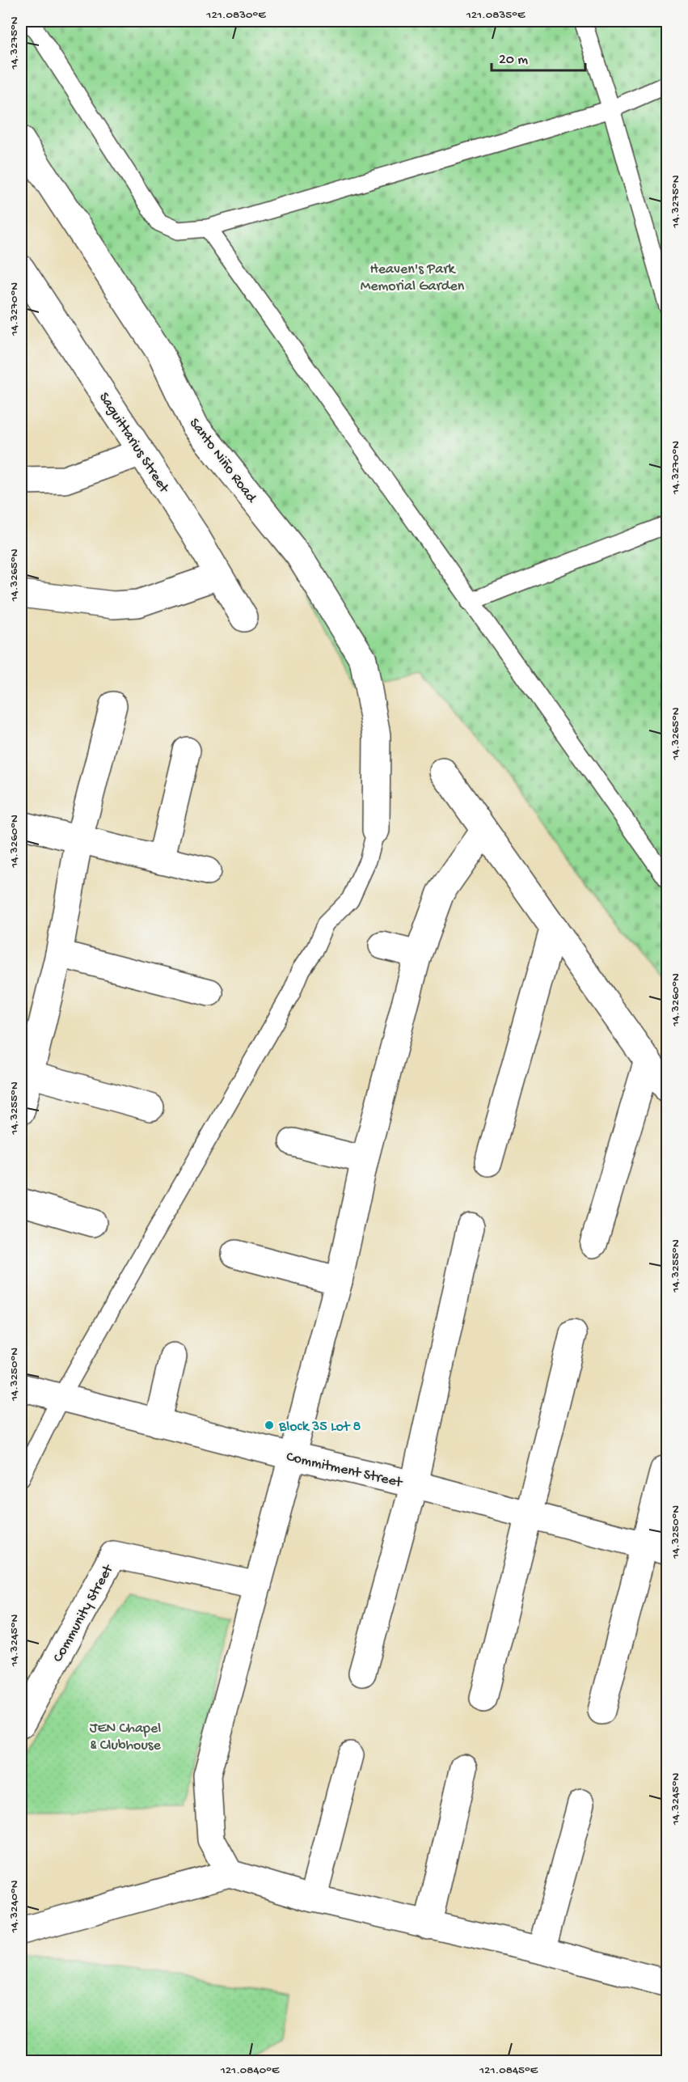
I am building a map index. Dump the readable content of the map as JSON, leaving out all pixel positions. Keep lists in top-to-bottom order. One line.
{"streets":{"street":["Saguittarius Street","Santo Niño Road","Commitment Street","Community Street"]},"parks":["Heaven's Park Memorial Garden","JEN Chapel & Clubhouse"],"places":["Block 35 Lot 8"],"scale_bar":"20 m","coordinates":["121.0830°E","121.0835°E","14.3275°N","14.3270°N","14.3265°N","14.3260°N","14.3255°N","14.3250°N","14.3245°N","14.3240°N","121.0840°E","121.0845°E"]}
